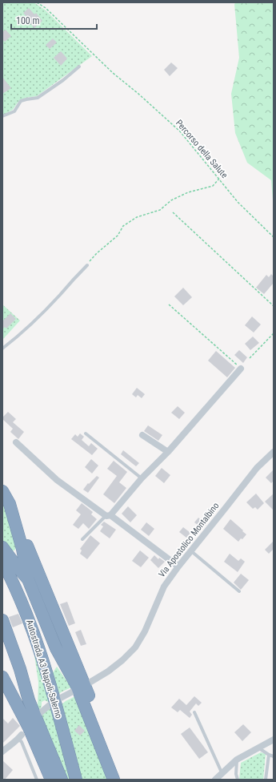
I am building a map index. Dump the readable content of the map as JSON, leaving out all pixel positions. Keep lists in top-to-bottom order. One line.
{"streets":{"highway":["Autostrada A3 Napoli-Salerno"],"street":["Via Apostolico Montalbino"],"path":["Percorso della Salute"]},"scale_bar":"100 m"}
